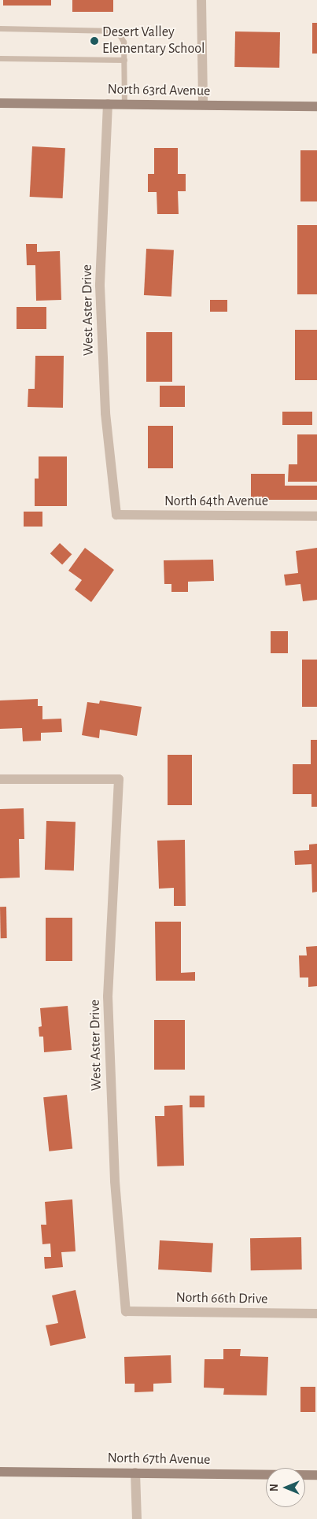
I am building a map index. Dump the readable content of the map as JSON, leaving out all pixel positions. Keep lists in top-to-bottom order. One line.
{"streets":{"street":["North 63rd Avenue","West Aster Drive","North 64th Avenue","North 66th Drive","North 67th Avenue"]},"crossings":[["North 63rd Avenue","West Aster Drive"],["West Aster Drive","North 64th Avenue"],["West Aster Drive","North 66th Drive"]],"places":["Desert Valley Elementary School"],"north":"left"}
